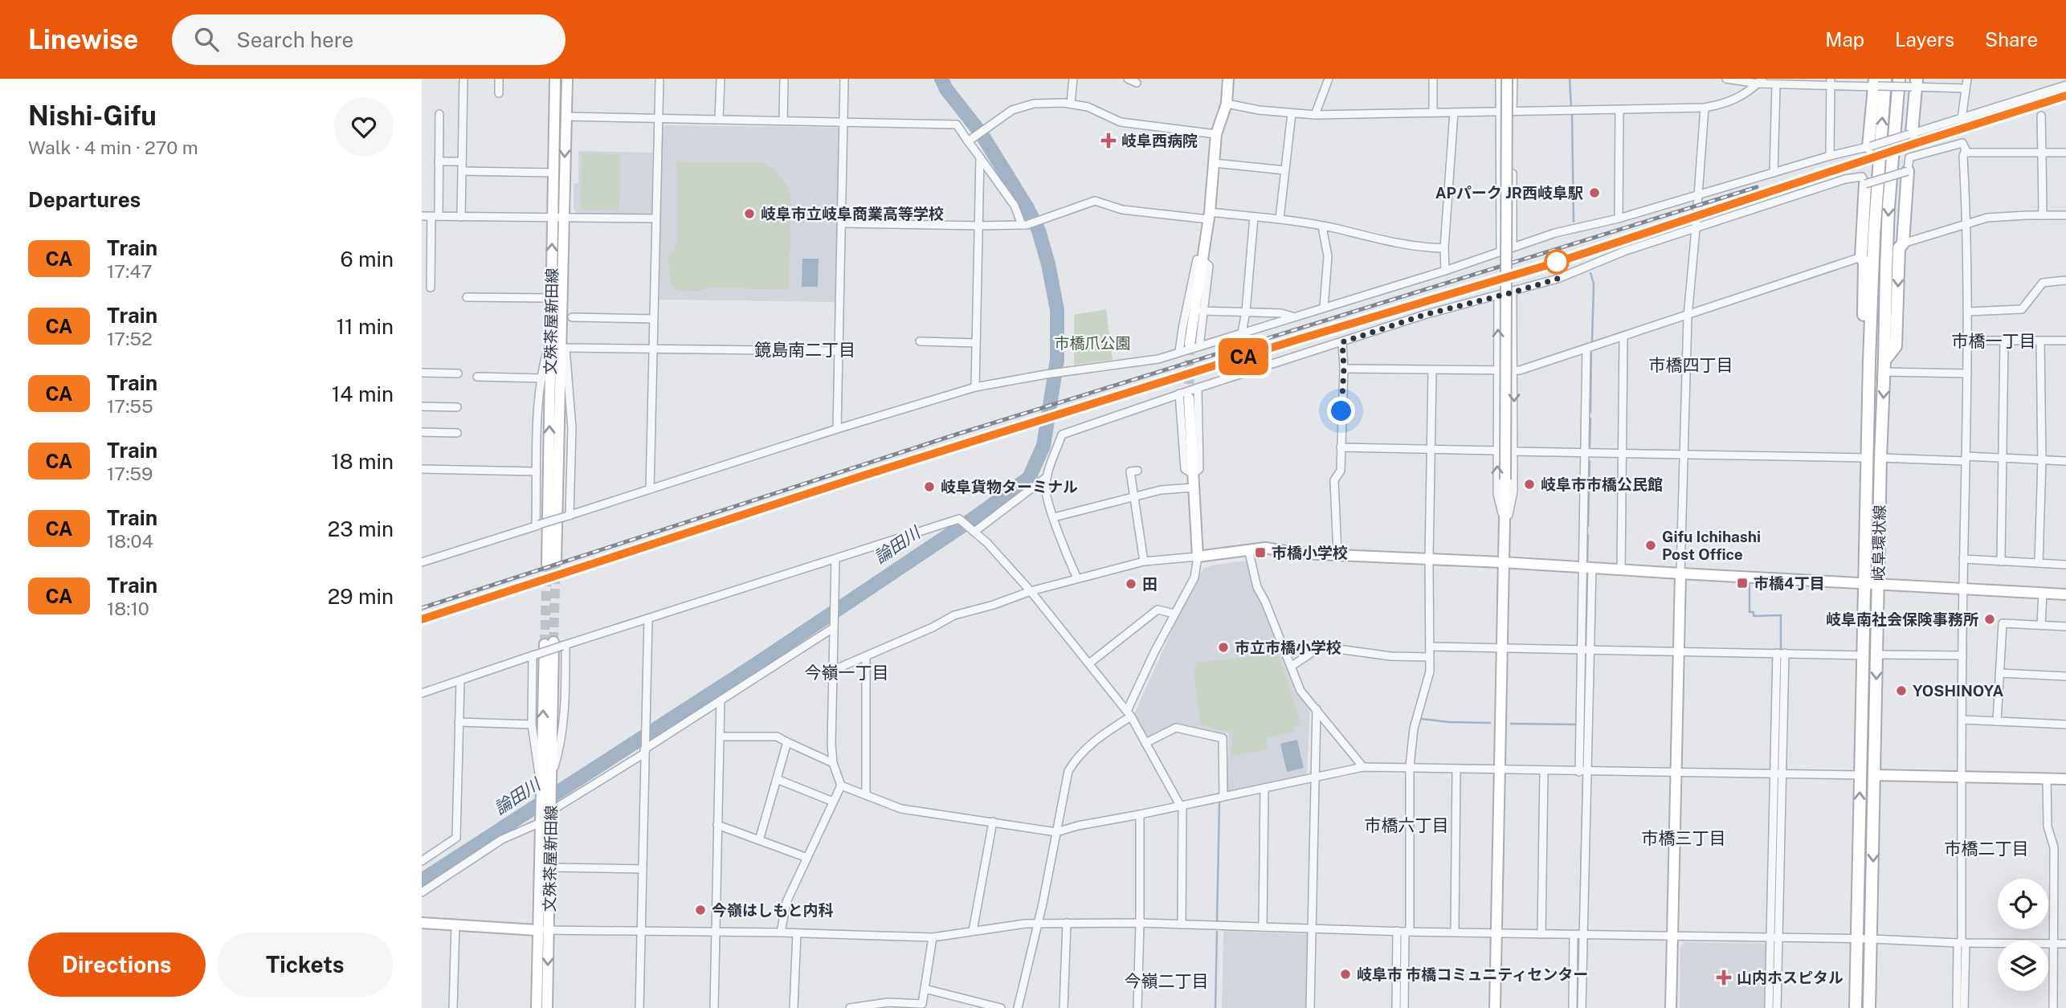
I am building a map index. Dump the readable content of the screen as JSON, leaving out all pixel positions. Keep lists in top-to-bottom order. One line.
{"streets":{"main road":["岐阜環状線"],"street":["文殊茶屋新田線"]},"districts":["市橋一丁目","鏡島南二丁目","市橋四丁目","今嶺一丁目","市橋六丁目","市橋三丁目","市橋二丁目","今嶺二丁目"],"water":["論田川"],"parks":["市橋爪公園"],"places":{"health":["岐阜西病院","山内ホスピタル"],"other":["APパーク JR西岐阜駅","岐阜市立岐阜商業高等学校","岐阜市市橋公民館","岐阜貨物ターミナル","Gifu Ichihashi Post Office","田","岐阜南社会保険事務所","市立市橋小学校","YOSHINOYA","今嶺はしもと内科","岐阜市 市橋コミュニティセンター"],"transit":["市橋小学校","市橋4丁目"]},"page":{"header":"Linewise","search":"Search here","nav":["Map","Layers","Share"],"heading":[["Nishi-Gifu","Walk · 4 min · 270 m"],"Departures"],"on_map":"CA","list":[{"mark":"CA","name":"Train","note":"17:47","value":"6 min"},{"mark":"CA","name":"Train","note":"17:52","value":"11 min"},{"mark":"CA","name":"Train","note":"17:55","value":"14 min"},{"mark":"CA","name":"Train","note":"17:59","value":"18 min"},{"mark":"CA","name":"Train","note":"18:04","value":"23 min"},{"mark":"CA","name":"Train","note":"18:10","value":"29 min"}],"buttons":["Directions","Tickets"]}}
